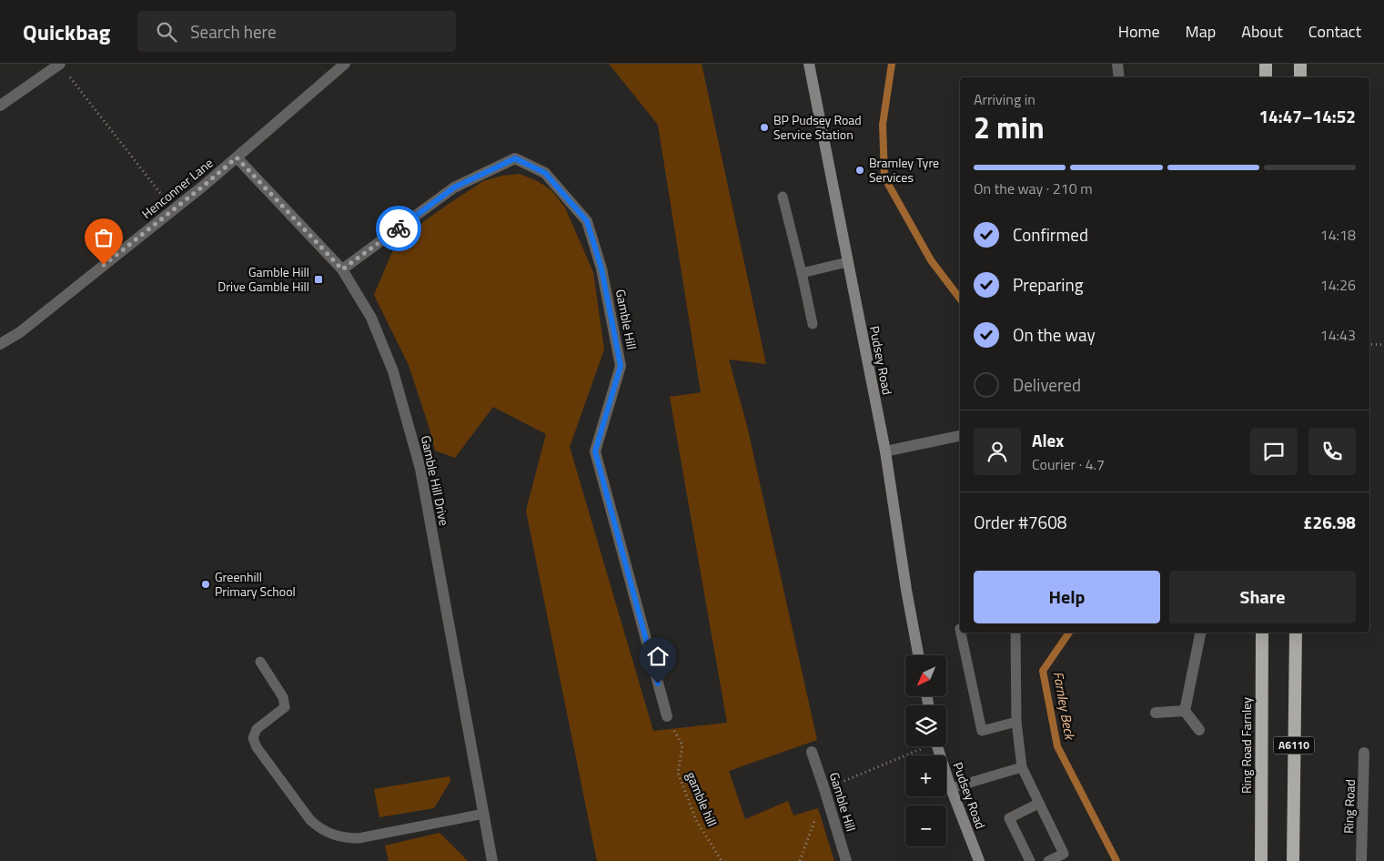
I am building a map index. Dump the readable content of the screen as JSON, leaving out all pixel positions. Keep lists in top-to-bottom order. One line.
{"streets":{"highway":["Ring Road Farnley","A6110"],"main road":["Pudsey Road"],"street":["Henconner Lane","Gamble Hill","Gamble Hill Drive","Ring Road"],"path":["gamble hill"]},"crossings":[["Henconner Lane","Gamble Hill Drive"],["Gamble Hill","Gamble Hill Drive"],["Gamble Hill","gamble hill"]],"water":["Farnley Beck"],"places":{"other":["BP Pudsey Road Service Station","Bramley Tyre Services","Greenhill Primary School"],"transit":["Gamble Hill Drive Gamble Hill"]},"north":"bottom left","page":{"header":"Quickbag","search":"Search here","nav":["Home","Map","About","Contact"],"heading":["2 min","Arriving in","14:47–14:52"],"panel":["Alex","Courier · 4.7","Order #7608","£26.98"],"bar":"On the way · 210 m","list":[["Confirmed","14:18"],["Preparing","14:26"],["On the way","14:43"],"Delivered"],"buttons":["Help","Share"],"map_buttons":["+","−"]}}
